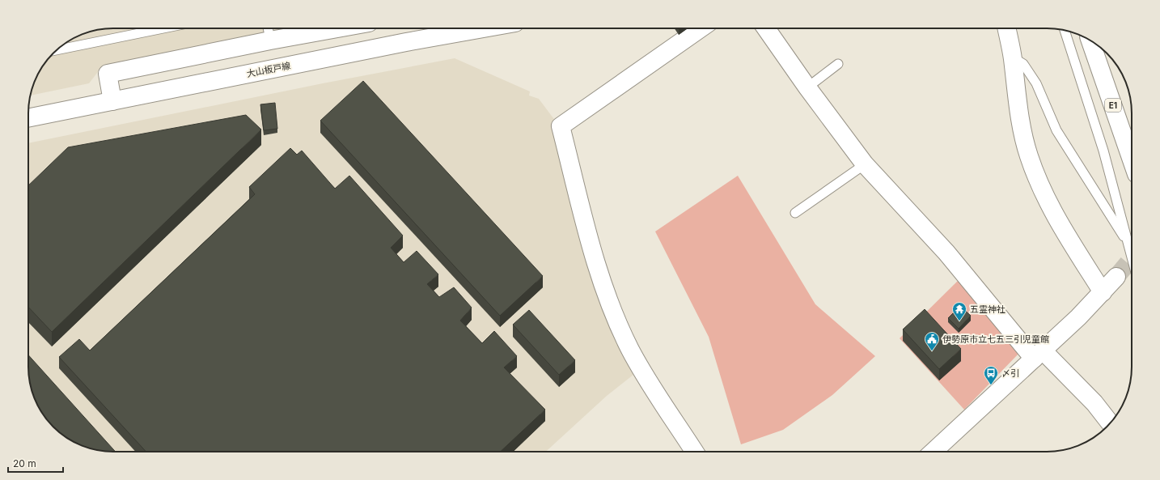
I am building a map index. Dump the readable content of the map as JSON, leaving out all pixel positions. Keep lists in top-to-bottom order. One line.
{"streets":{"main road":["大山板戸線","E1"]},"places":{"temple":["五霊神社"],"public building":["伊勢原市立七五三引児童館"],"bus stop":["〆引"]},"scale_bar":"20 m"}
